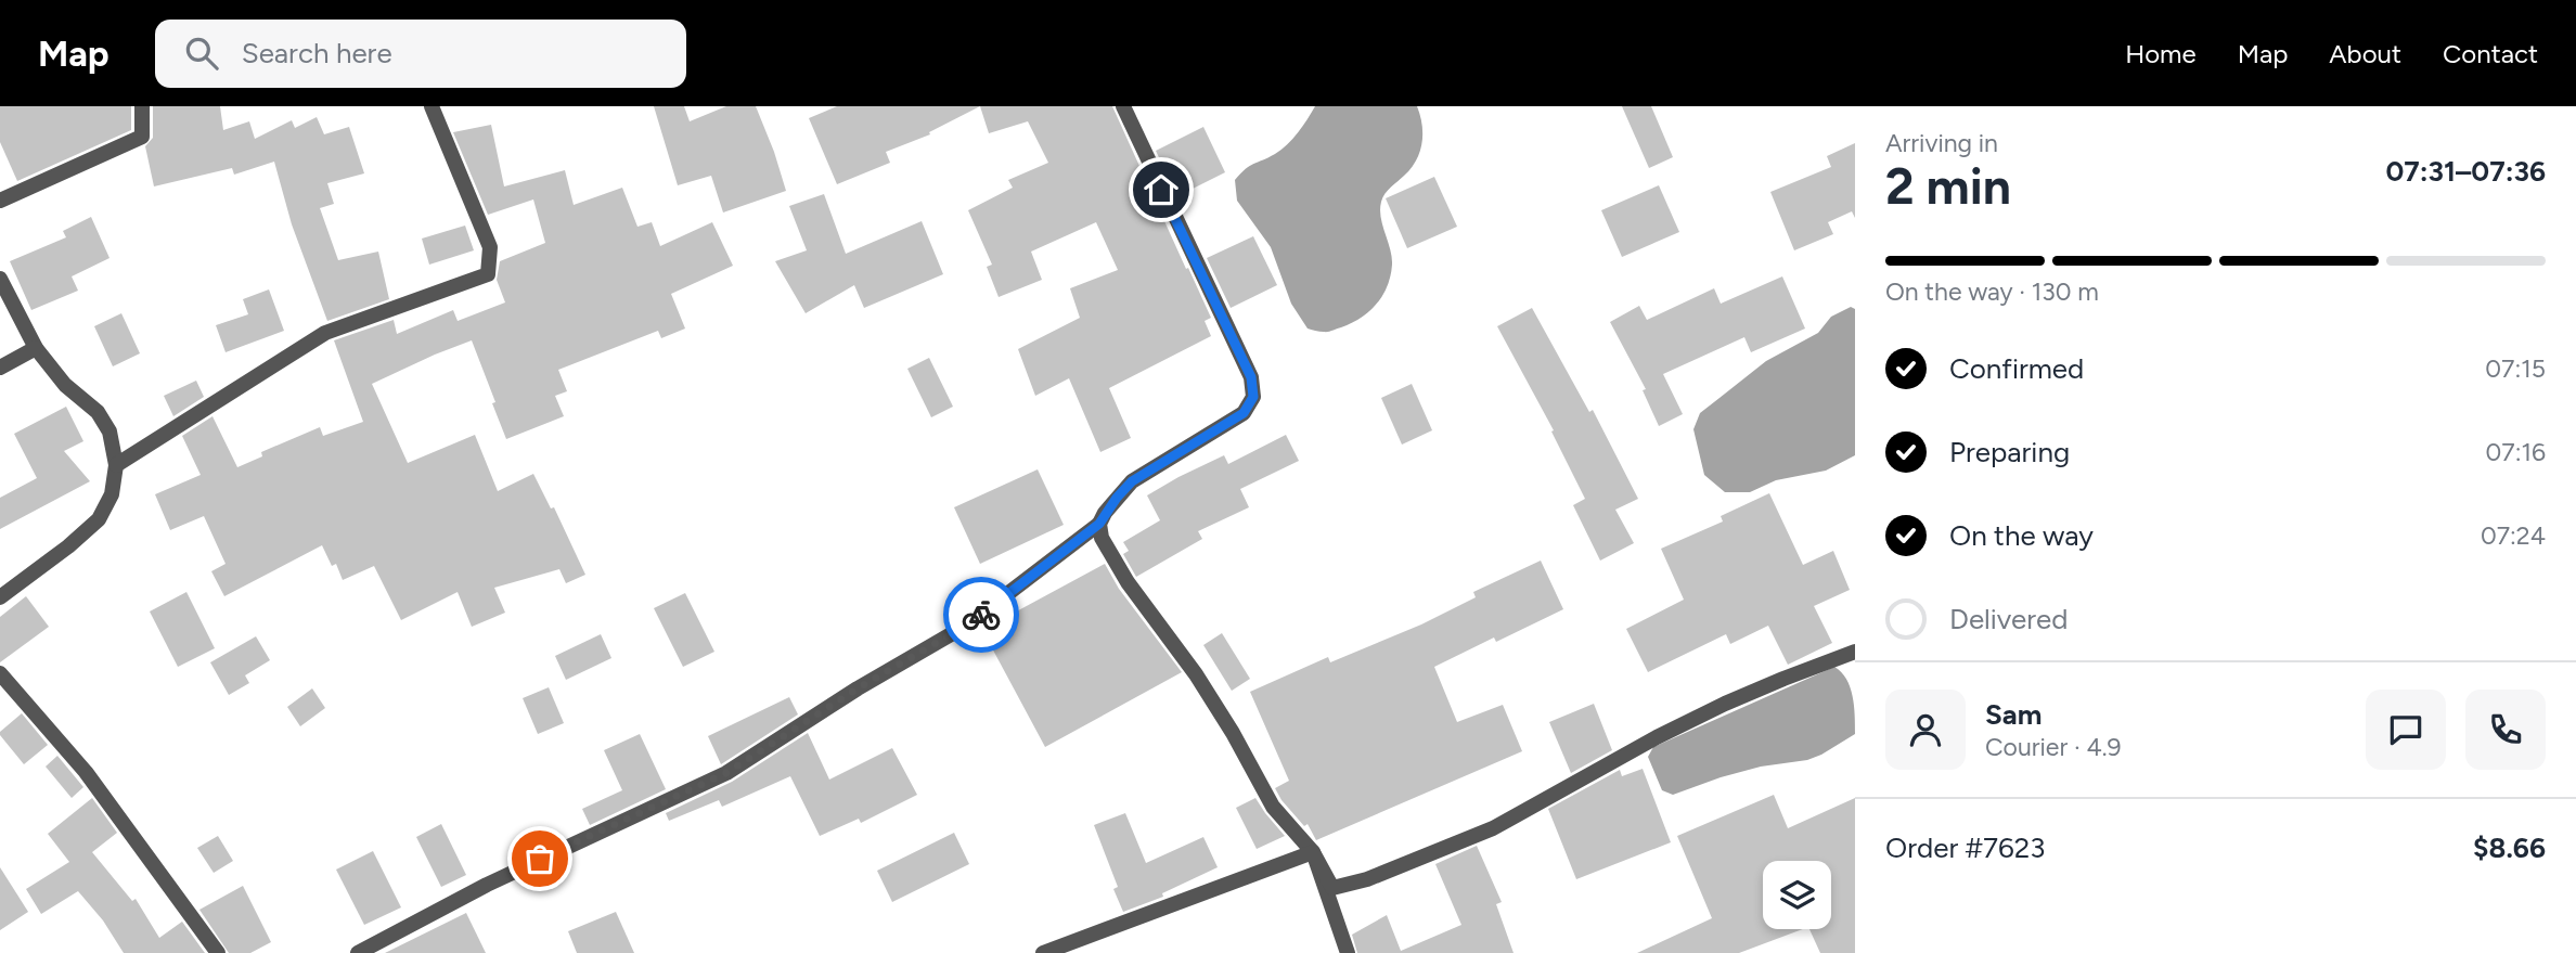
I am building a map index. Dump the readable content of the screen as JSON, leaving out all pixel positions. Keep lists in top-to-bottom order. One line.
{"page":{"header":"Map","search":"Search here","nav":["Home","Map","About","Contact"],"heading":["2 min","Arriving in","07:31–07:36"],"panel":["Sam","Courier · 4.9","Order #7623","$8.66"],"bar":"On the way · 130 m","list":[["Confirmed","07:15"],["Preparing","07:16"],["On the way","07:24"],"Delivered"]}}
